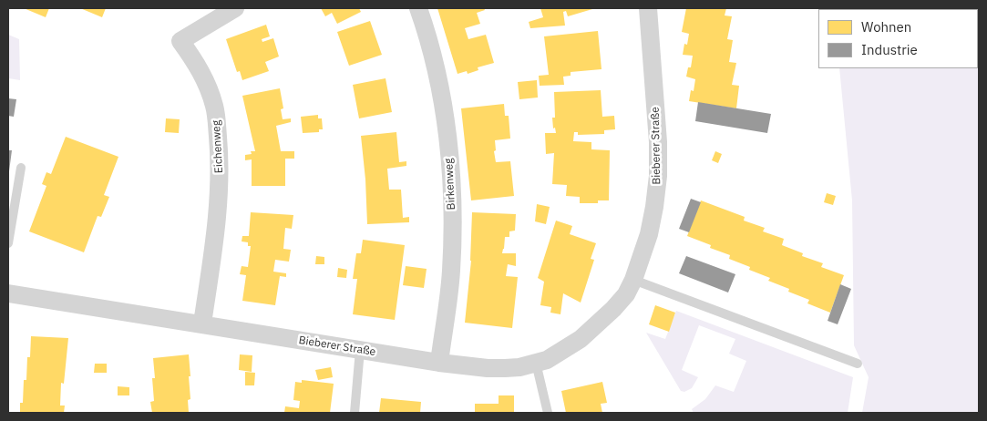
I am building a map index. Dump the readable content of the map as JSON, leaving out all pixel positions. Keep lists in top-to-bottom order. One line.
{"streets":{"street":["Bieberer Straße","Eichenweg","Birkenweg"]},"crossings":[["Bieberer Straße","Eichenweg"],["Bieberer Straße","Birkenweg"]],"legend":["Wohnen","Industrie"]}
